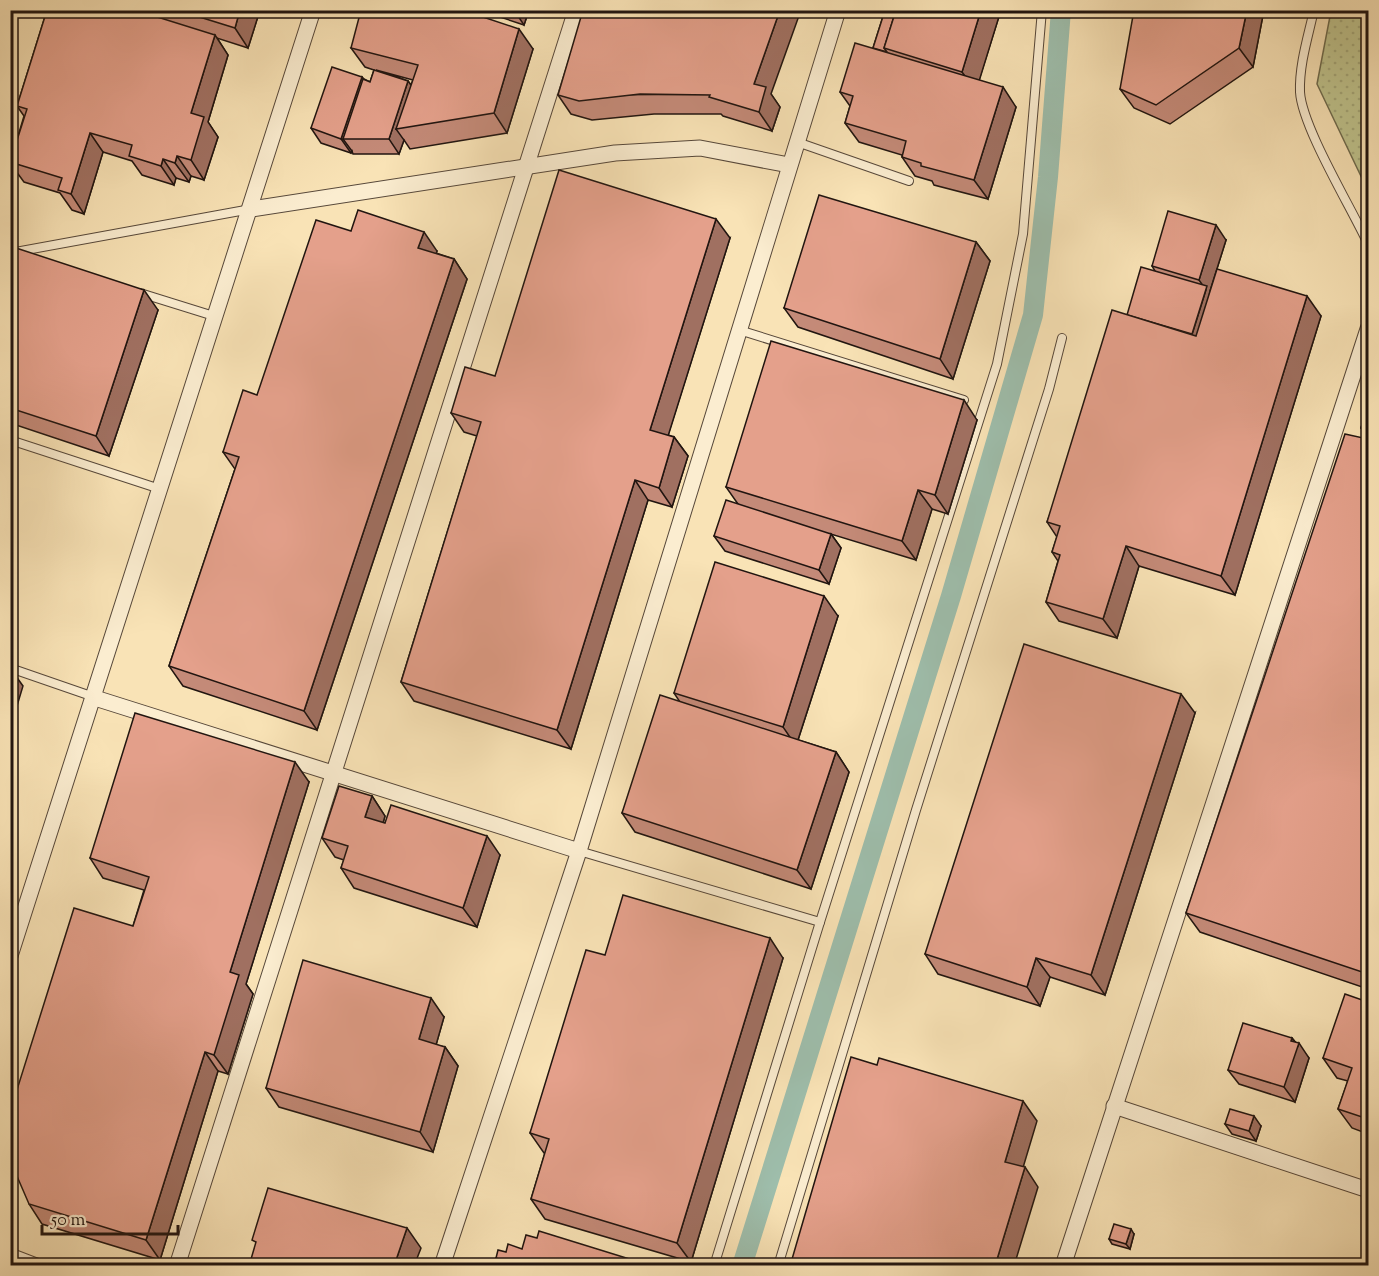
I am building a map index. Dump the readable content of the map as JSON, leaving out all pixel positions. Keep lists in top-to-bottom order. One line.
{"scale_bar":"50 m"}
